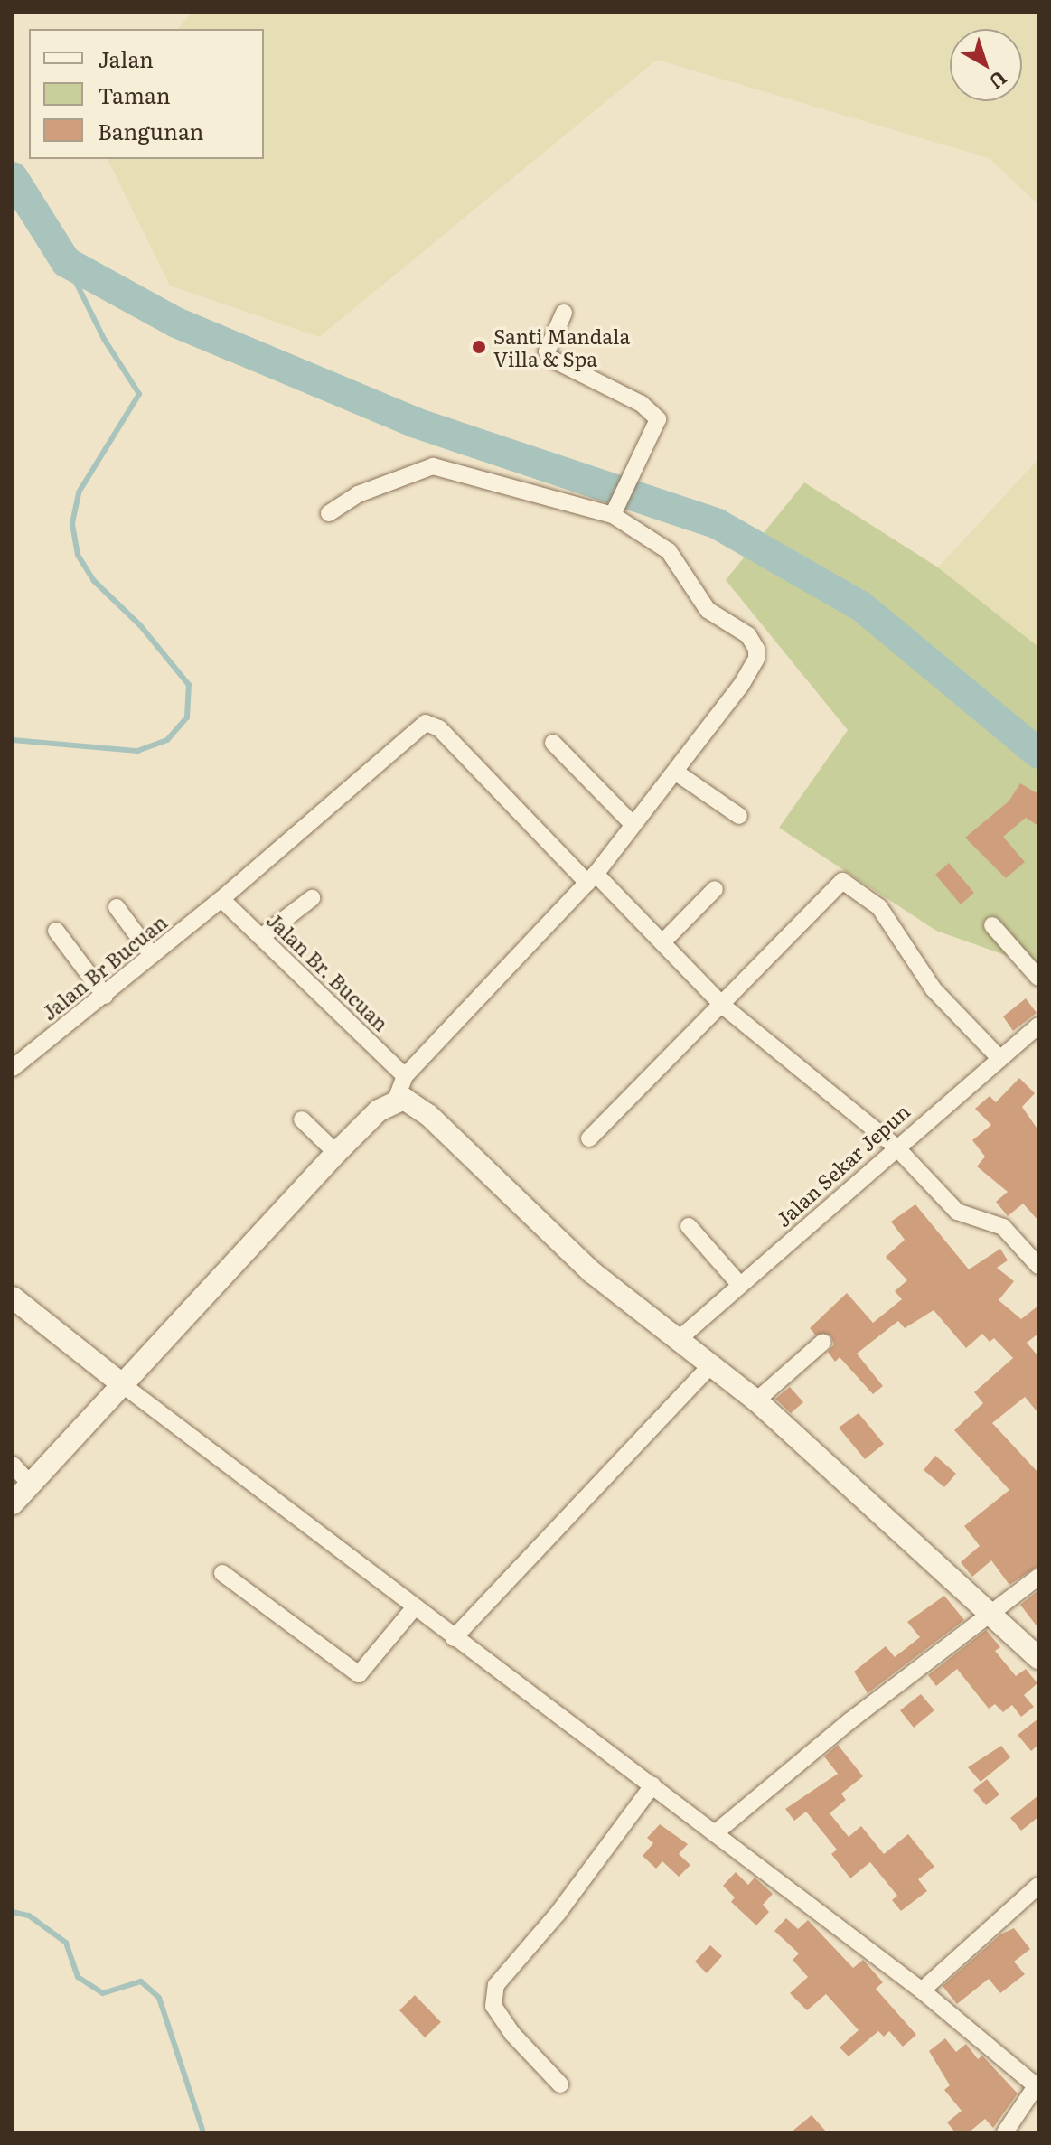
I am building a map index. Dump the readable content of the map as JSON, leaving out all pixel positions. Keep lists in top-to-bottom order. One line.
{"streets":{"street":["Jalan Br Bucuan","Jalan Br. Bucuan","Jalan Sekar Jepun"]},"crossings":[["Jalan Br Bucuan","Jalan Br. Bucuan"]],"places":["Santi Mandala Villa & Spa"],"legend":["Jalan","Taman","Bangunan"],"north":"bottom right"}
